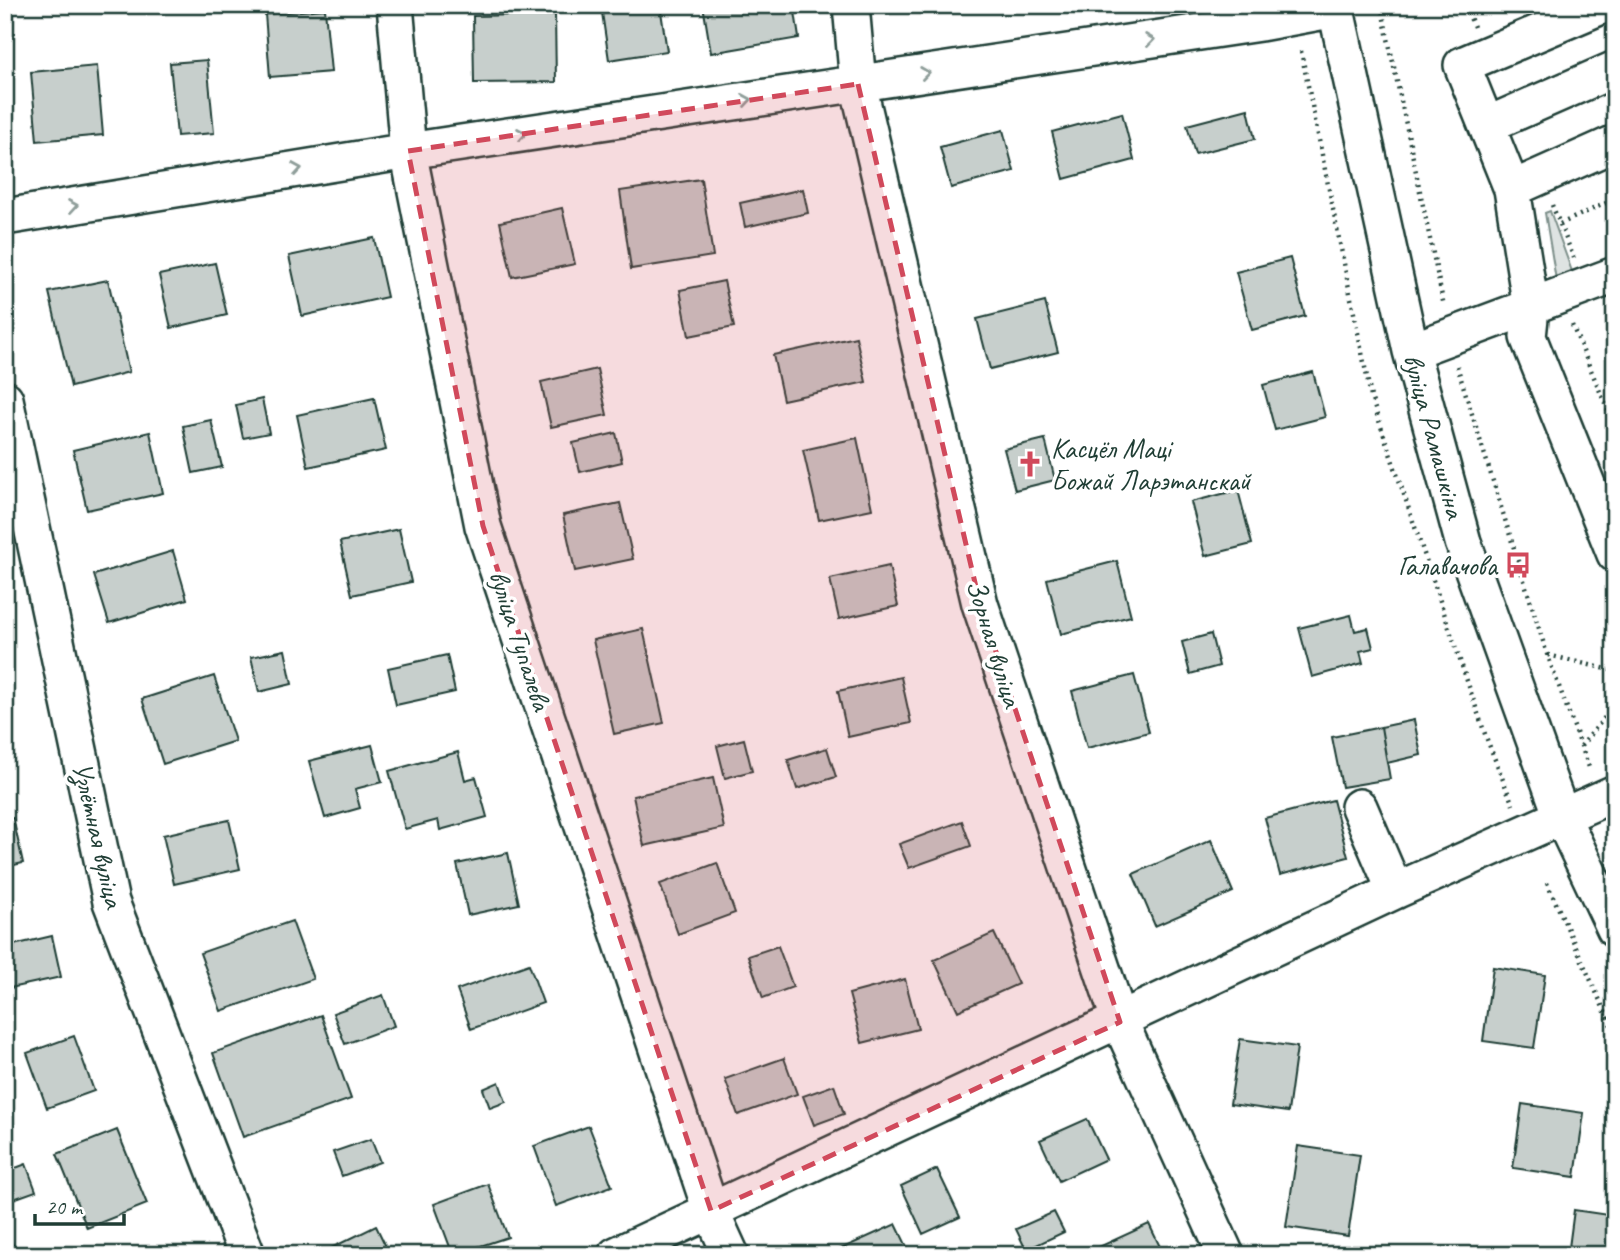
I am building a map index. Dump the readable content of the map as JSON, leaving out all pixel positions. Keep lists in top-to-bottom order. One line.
{"streets":{"street":["вуліца Рамашкіна","вуліца Тупалева","Зорная вуліца","Узлётная вуліца"]},"places":{"church":["Касцёл Маці Божай Ларэтанскай"],"bus stop":["Галавачова"]},"scale_bar":"20 m"}
